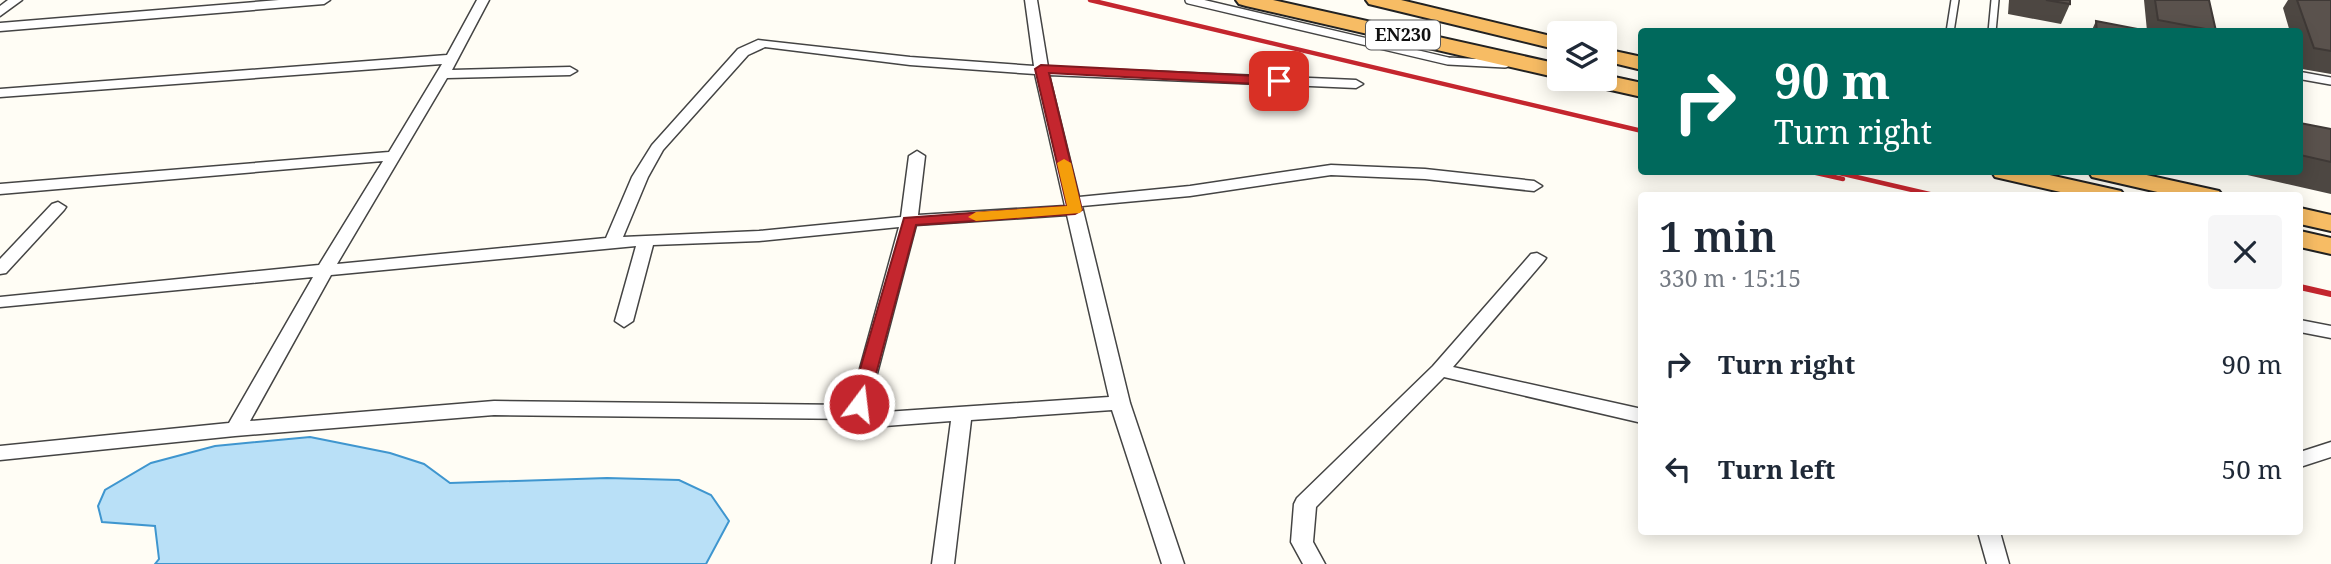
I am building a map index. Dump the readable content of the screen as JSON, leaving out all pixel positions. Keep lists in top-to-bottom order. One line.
{"streets":{"highway":["EN230"]},"page":{"turn":["90 m","Turn right"],"heading":["1 min","330 m · 15:15"],"list":[{"name":"Turn right","value":"90 m"},{"name":"Turn left","value":"50 m"}]}}
